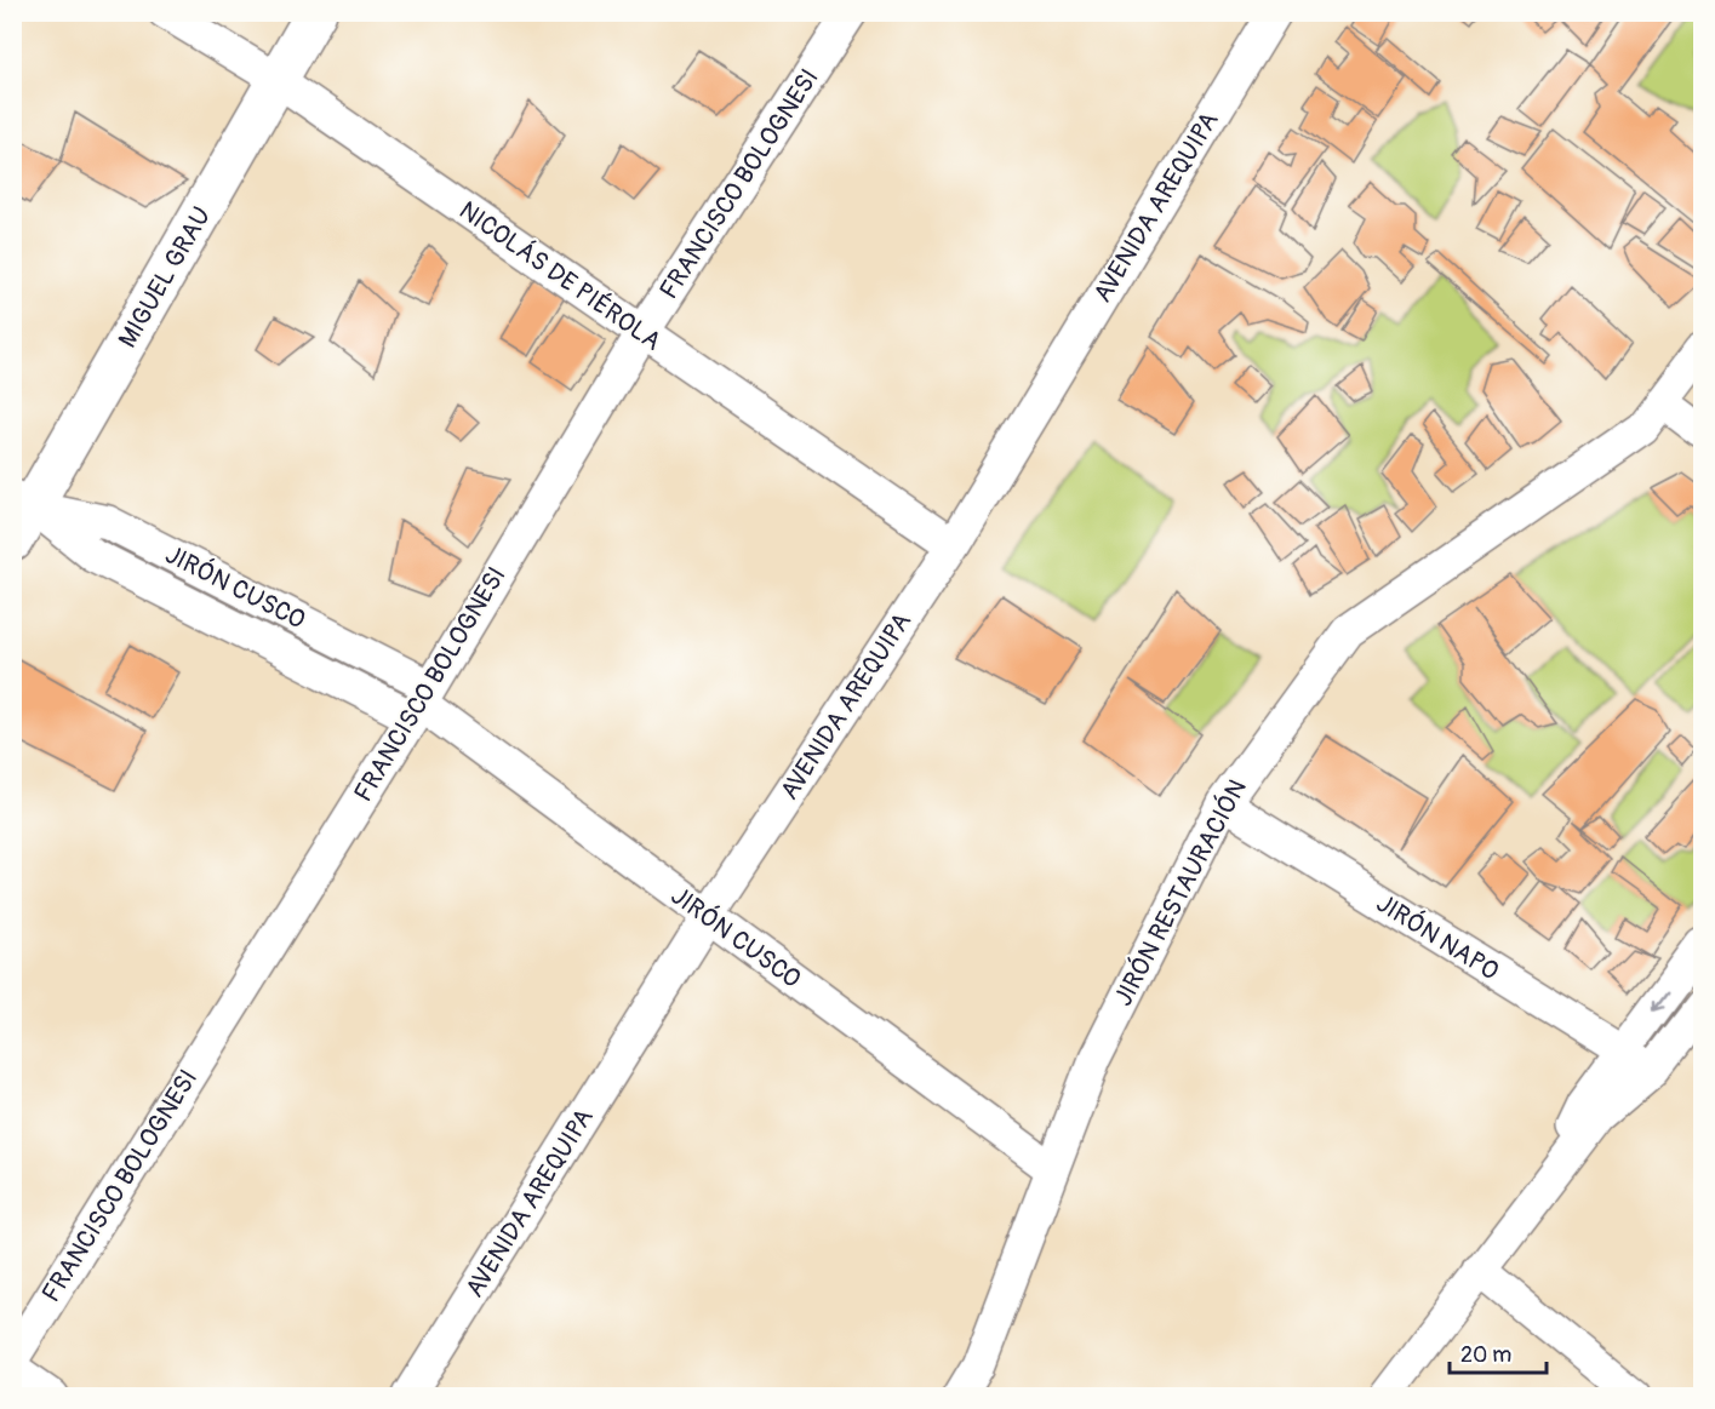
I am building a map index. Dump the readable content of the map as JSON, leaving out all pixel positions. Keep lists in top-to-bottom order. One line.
{"streets":{"street":["FRANCISCO BOLOGNESI","AVENIDA AREQUIPA","NICOLÁS DE PIÉROLA","MIGUEL GRAU","JIRÓN CUSCO","JIRÓN RESTAURACIÓN","JIRÓN NAPO"]},"crossings":[["FRANCISCO BOLOGNESI","NICOLÁS DE PIÉROLA"],["FRANCISCO BOLOGNESI","JIRÓN CUSCO"],["AVENIDA AREQUIPA","NICOLÁS DE PIÉROLA"],["AVENIDA AREQUIPA","JIRÓN CUSCO"],["NICOLÁS DE PIÉROLA","MIGUEL GRAU"],["MIGUEL GRAU","JIRÓN CUSCO"],["JIRÓN CUSCO","JIRÓN RESTAURACIÓN"],["JIRÓN RESTAURACIÓN","JIRÓN NAPO"]],"scale_bar":"20 m"}
